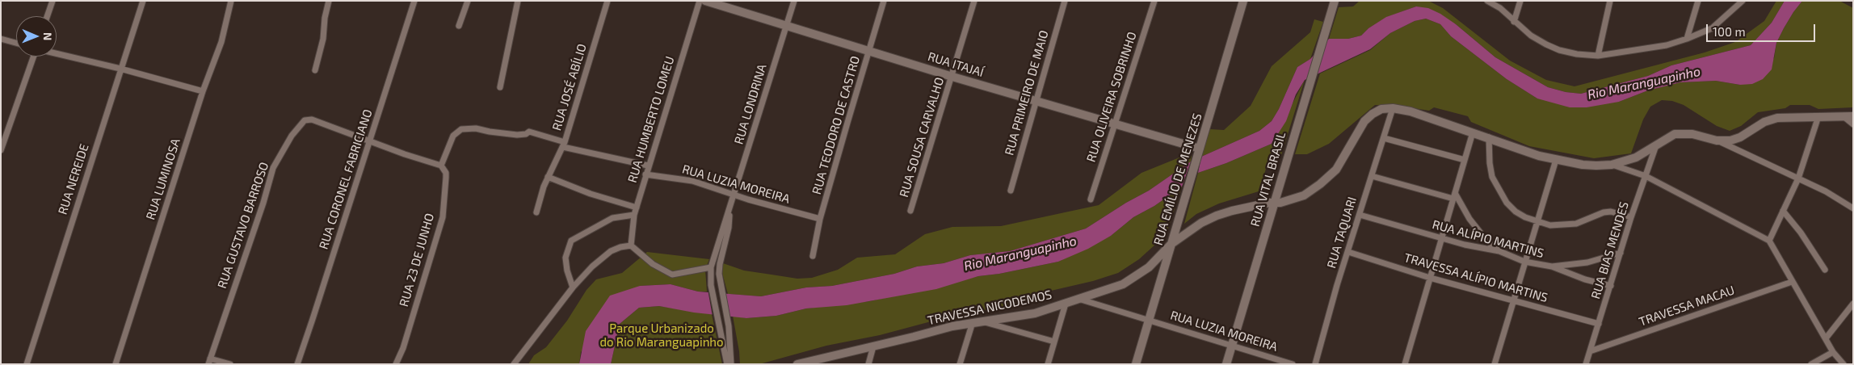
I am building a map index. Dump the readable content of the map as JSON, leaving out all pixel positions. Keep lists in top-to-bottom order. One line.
{"streets":{"street":["RUA ITAJAÍ","RUA JOSÉ ABÍLIO","RUA PRIMEIRO DE MAIO","RUA OLIVEIRA SOBRINHO","RUA LONDRINA","RUA HUMBERTO LOMEU","RUA TEODORO DE CASTRO","RUA SOUSA CARVALHO","RUA NEREIDE","RUA LUMINOSA","RUA CORONEL FABRICIANO","RUA EMÍLIO DE MENEZES","RUA VITAL BRASIL","RUA LUZIA MOREIRA","RUA GUSTAVO BARROSO","RUA TAQUARI","RUA ALÍPIO MARTINS","RUA BIAS MENDES","RUA 23 DE JUNHO","TRAVESSA ALÍPIO MARTINS","TRAVESSA MACAU","TRAVESSA NICODEMOS"]},"crossings":[["RUA ITAJAÍ","RUA PRIMEIRO DE MAIO"],["RUA ITAJAÍ","RUA OLIVEIRA SOBRINHO"],["RUA ITAJAÍ","RUA LONDRINA"],["RUA ITAJAÍ","RUA TEODORO DE CASTRO"],["RUA ITAJAÍ","RUA SOUSA CARVALHO"],["RUA ITAJAÍ","RUA EMÍLIO DE MENEZES"],["RUA LONDRINA","RUA HUMBERTO LOMEU"],["RUA LONDRINA","RUA LUZIA MOREIRA"],["RUA HUMBERTO LOMEU","RUA LUZIA MOREIRA"],["RUA TEODORO DE CASTRO","RUA LUZIA MOREIRA"],["RUA CORONEL FABRICIANO","RUA GUSTAVO BARROSO"],["RUA EMÍLIO DE MENEZES","RUA LUZIA MOREIRA"],["RUA EMÍLIO DE MENEZES","TRAVESSA NICODEMOS"],["RUA VITAL BRASIL","RUA LUZIA MOREIRA"],["RUA VITAL BRASIL","TRAVESSA NICODEMOS"],["RUA LUZIA MOREIRA","TRAVESSA NICODEMOS"],["RUA TAQUARI","RUA ALÍPIO MARTINS"],["RUA TAQUARI","TRAVESSA ALÍPIO MARTINS"],["RUA TAQUARI","TRAVESSA NICODEMOS"],["RUA ALÍPIO MARTINS","RUA BIAS MENDES"],["RUA BIAS MENDES","TRAVESSA ALÍPIO MARTINS"],["RUA BIAS MENDES","TRAVESSA MACAU"]],"water":["Rio Maranguapinho"],"parks":["Parque Urbanizado do Rio Maranguapinho"],"scale_bar":"100 m","north":"right"}
